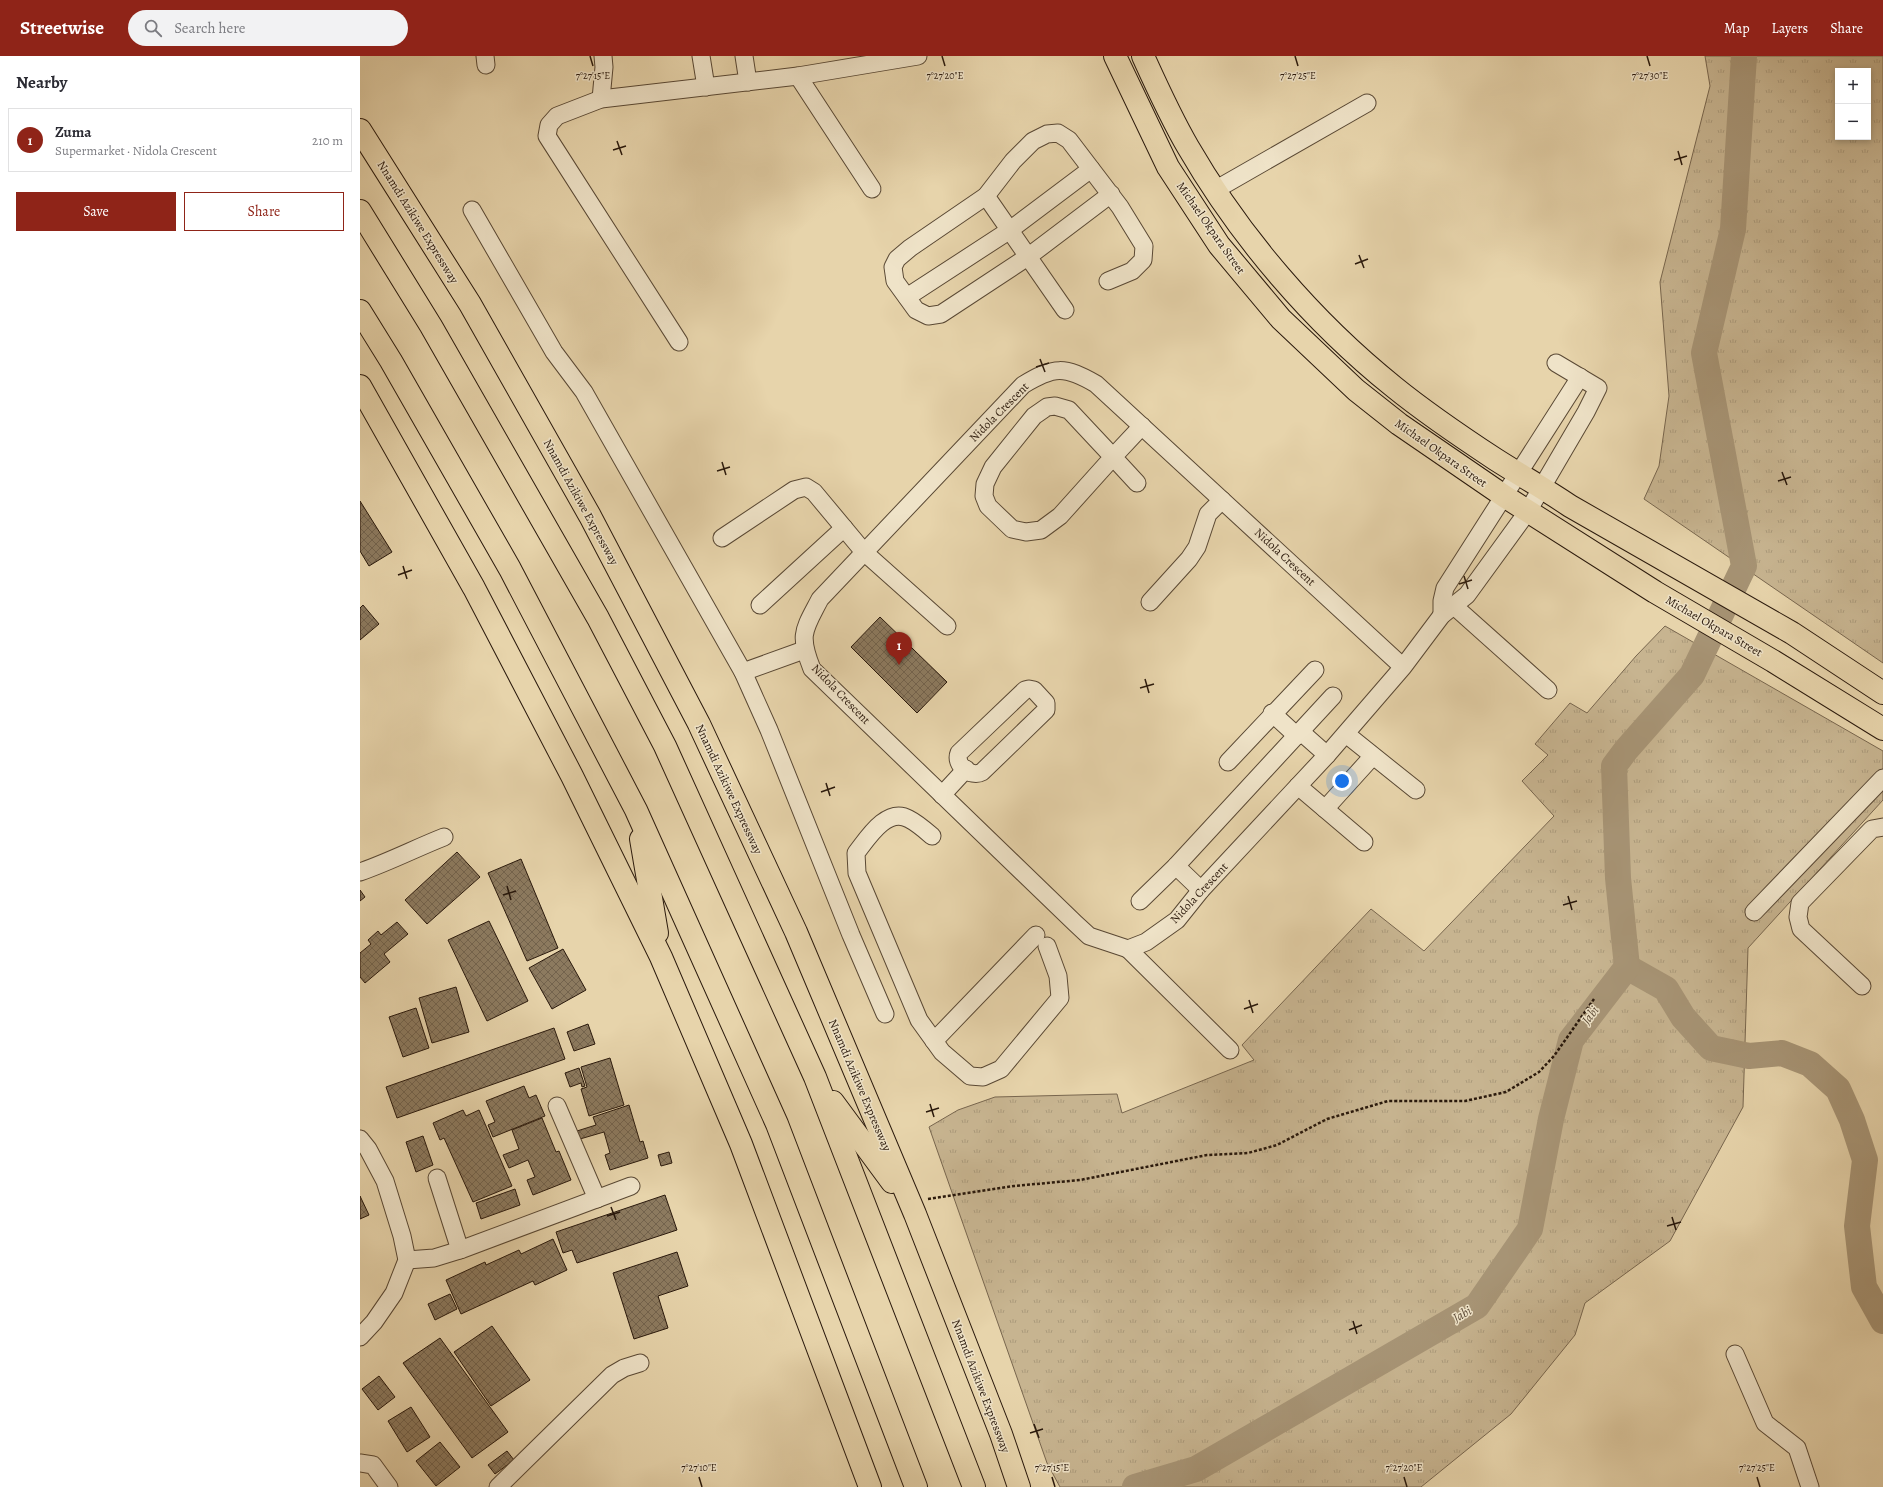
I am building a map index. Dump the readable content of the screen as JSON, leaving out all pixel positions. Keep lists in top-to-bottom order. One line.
{"streets":{"main road":["Nnamdi Azikiwe Expressway","Michael Okpara Street"],"street":["Nidola Crescent"]},"crossings":[["Michael Okpara Street","Nidola Crescent"]],"water":["Jabi"],"page":{"header":"Streetwise","search":"Search here","nav":["Map","Layers","Share"],"heading":"Nearby","map_buttons":["+","−"],"list":[{"mark":"1","name":"Zuma","note":"Supermarket · Nidola Crescent","value":"210 m"}],"buttons":["Save","Share"],"pins":"1"},"coordinates":["7°27'15\"E","7°27'20\"E","7°27'25\"E","7°27'30\"E","7°27'10\"E"]}
